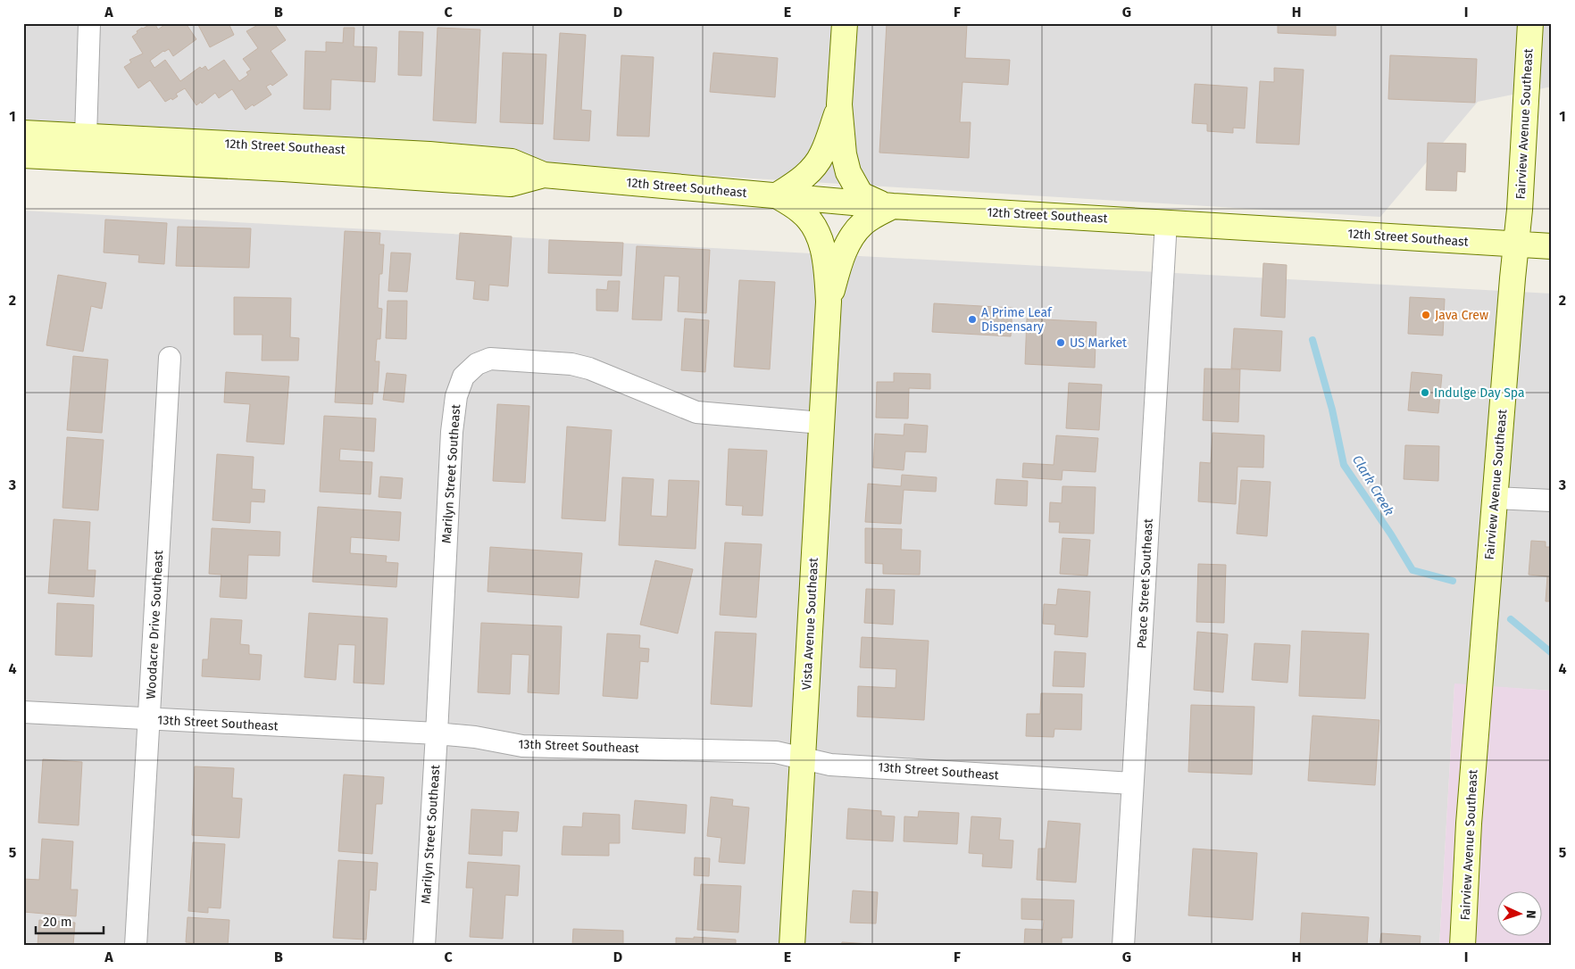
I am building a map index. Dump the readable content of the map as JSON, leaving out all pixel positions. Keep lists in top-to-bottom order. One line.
{"streets":{"main road":["Fairview Avenue Southeast","12th Street Southeast","Vista Avenue Southeast"],"street":["Marilyn Street Southeast","Peace Street Southeast","Woodacre Drive Southeast","13th Street Southeast"]},"crossings":[["Fairview Avenue Southeast","12th Street Southeast"],["12th Street Southeast","Peace Street Southeast"],["Marilyn Street Southeast","Vista Avenue Southeast"],["Marilyn Street Southeast","13th Street Southeast"],["Peace Street Southeast","13th Street Southeast"],["Vista Avenue Southeast","13th Street Southeast"],["Woodacre Drive Southeast","13th Street Southeast"]],"water":["Clark Creek"],"places":["Java Crew","A Prime Leaf Dispensary","US Market","Indulge Day Spa"],"scale_bar":"20 m","north":"right","grid":{"columns":["A","B","C","D","E","F","G","H","I"],"rows":["1","2","3","4","5"]}}
